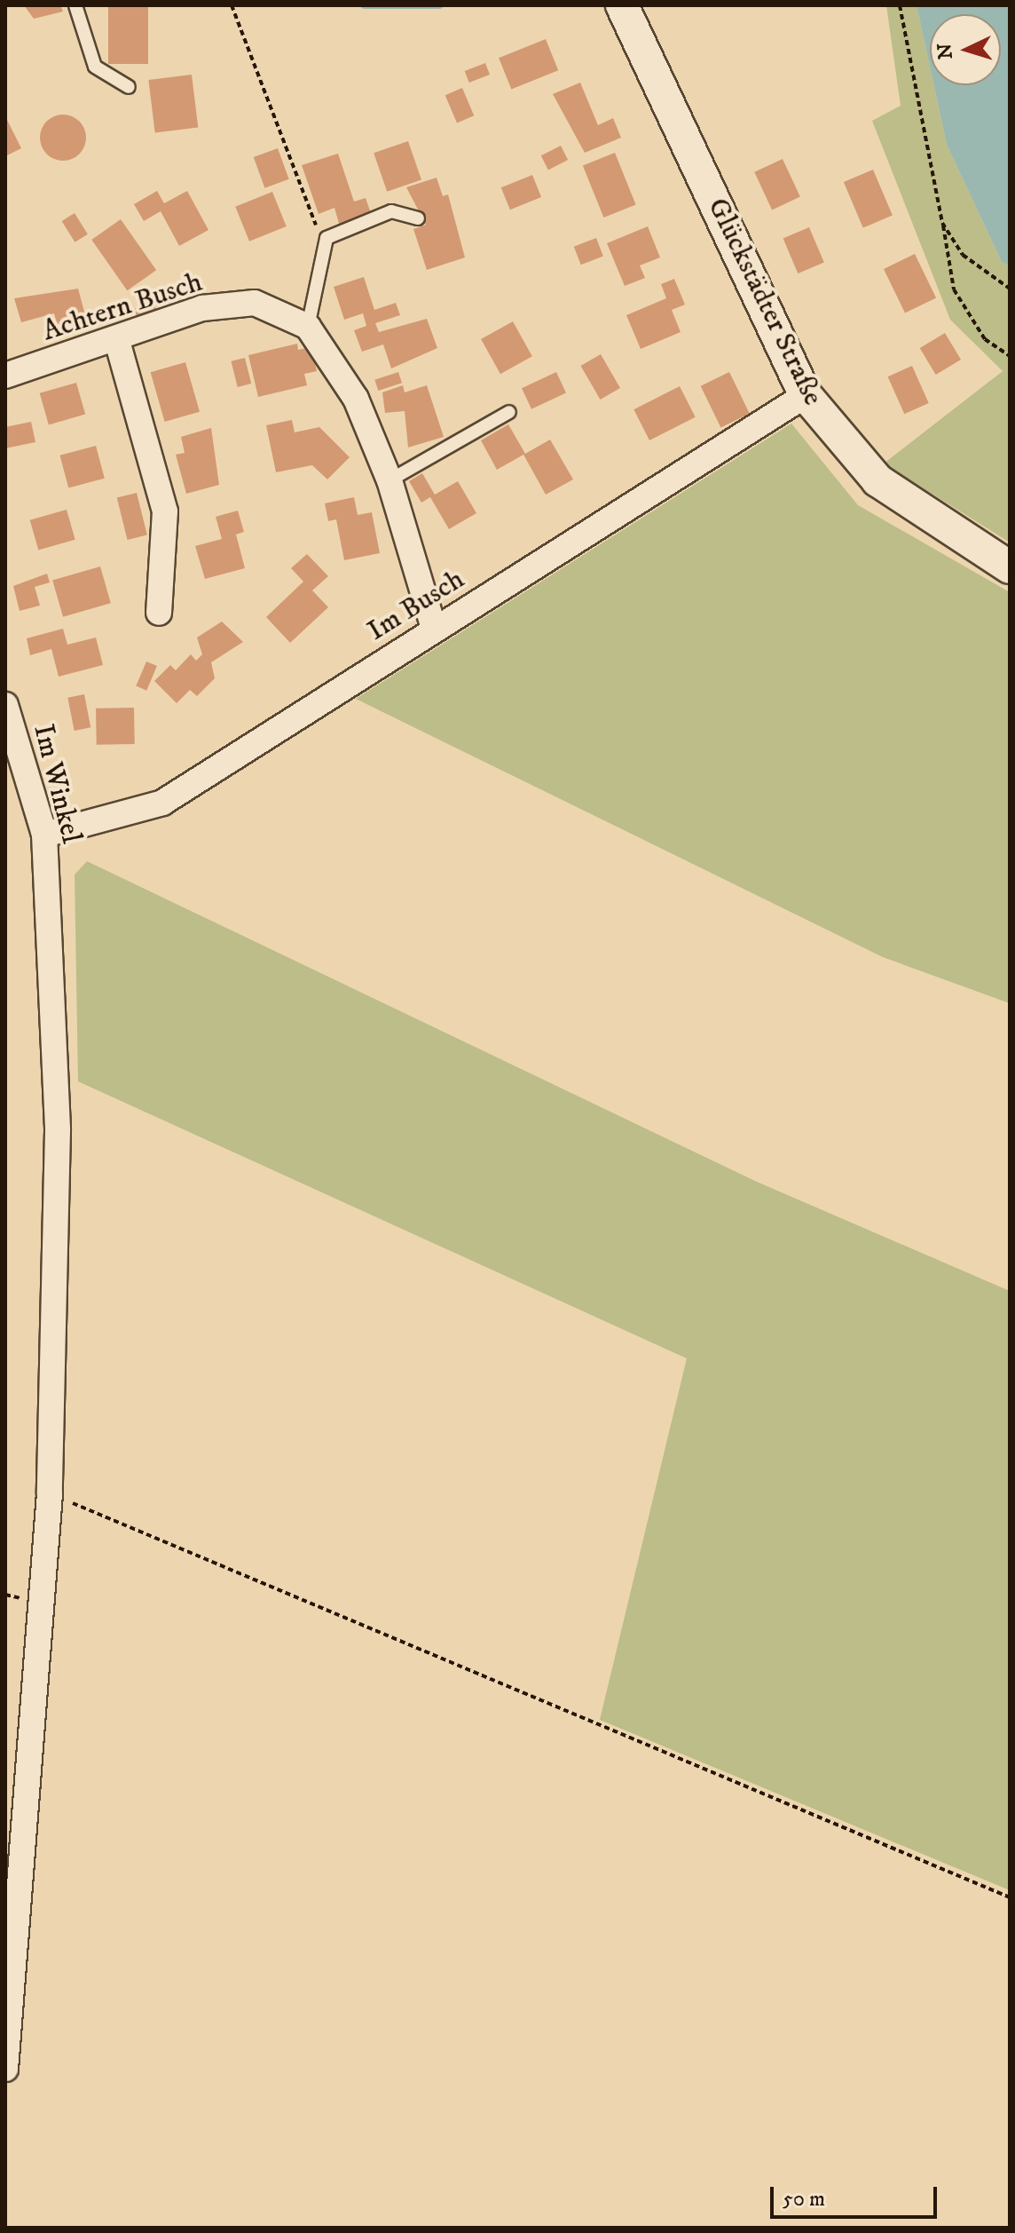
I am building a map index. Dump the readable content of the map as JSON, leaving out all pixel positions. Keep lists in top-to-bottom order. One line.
{"streets":{"street":["Glückstädter Straße","Achtern Busch","Im Busch","Im Winkel"]},"crossings":[["Glückstädter Straße","Im Busch"],["Im Busch","Im Winkel"]],"scale_bar":"50 m","north":"left"}
